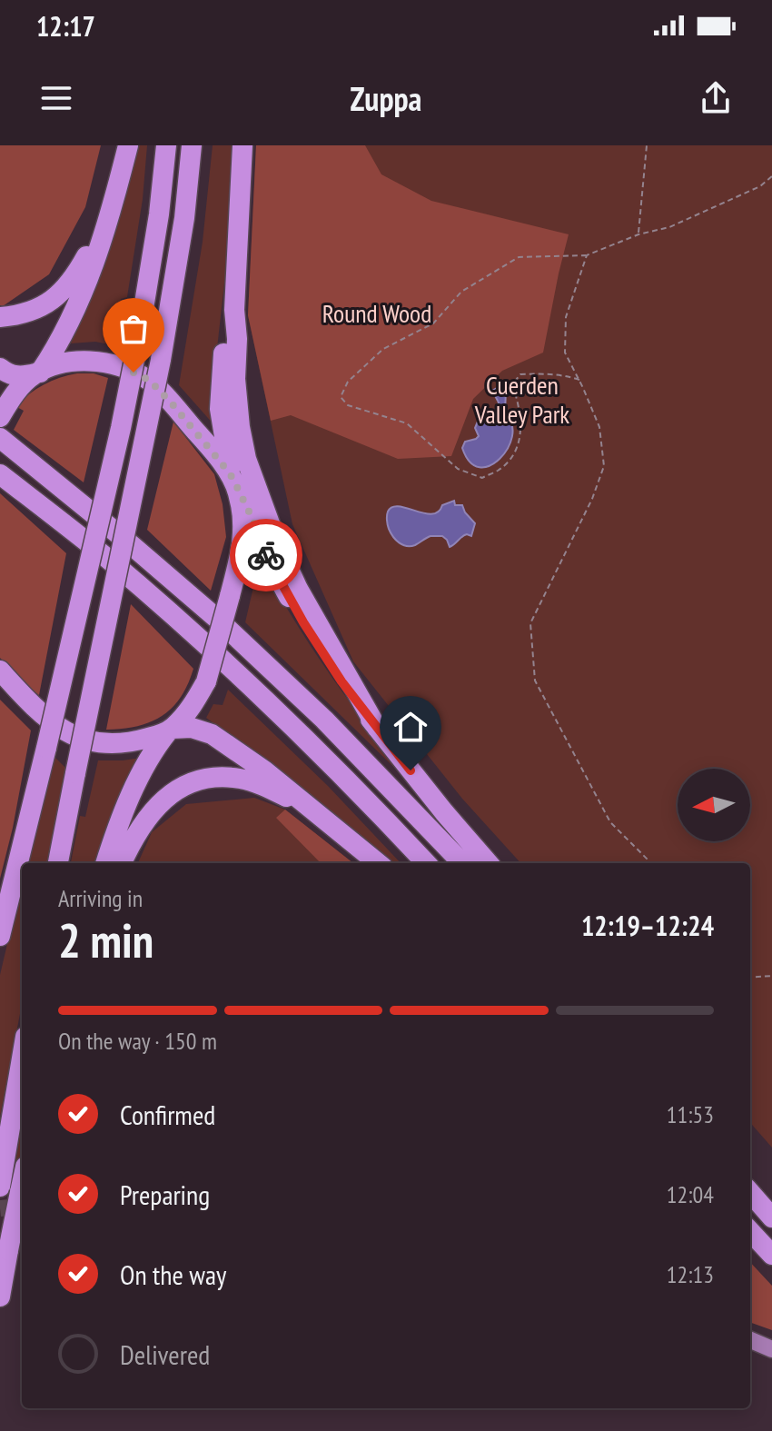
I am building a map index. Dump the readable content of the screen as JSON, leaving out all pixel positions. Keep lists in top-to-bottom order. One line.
{"parks":["Round Wood","Cuerden Valley Park"],"north":"left","page":{"status":"12:17","header":"Zuppa","heading":["2 min","Arriving in","12:19–12:24"],"bar":"On the way · 150 m","list":[["Confirmed","11:53"],["Preparing","12:04"],["On the way","12:13"],"Delivered"]}}
